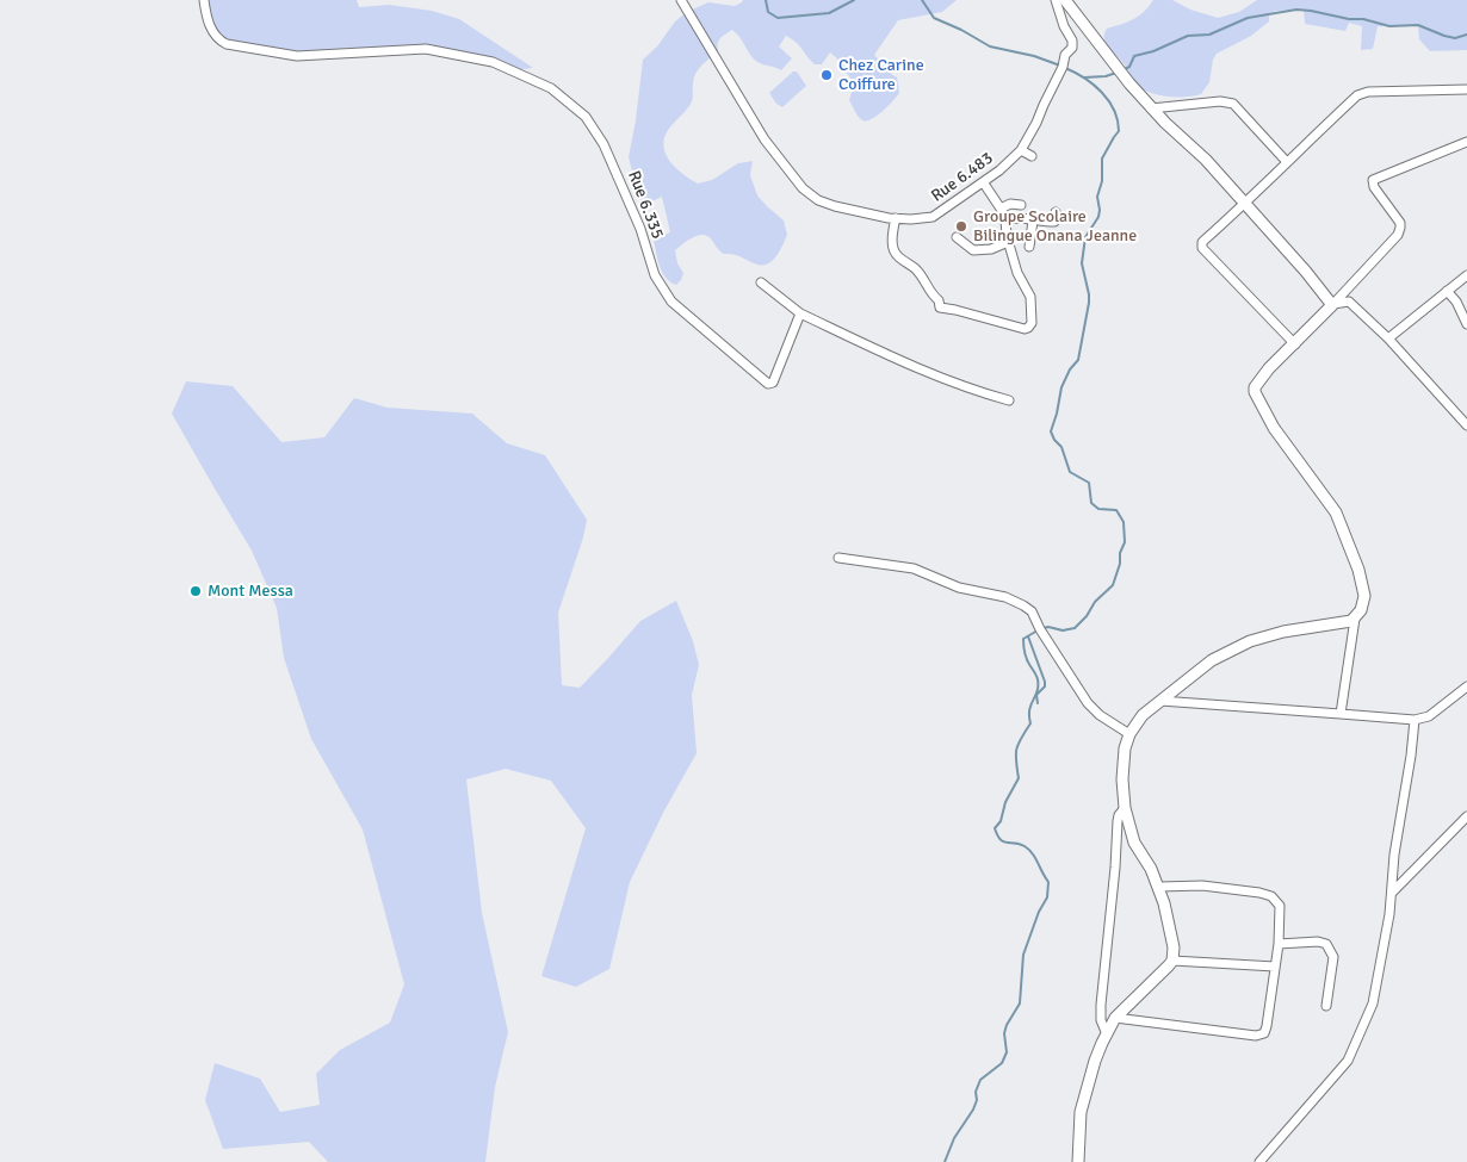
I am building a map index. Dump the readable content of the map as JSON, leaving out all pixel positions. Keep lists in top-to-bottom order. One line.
{"streets":{"street":["Rue 6.483","Rue 6.335"]},"places":["Chez Carine Coiffure","Groupe Scolaire Bilingue Onana Jeanne","Mont Messa"]}
